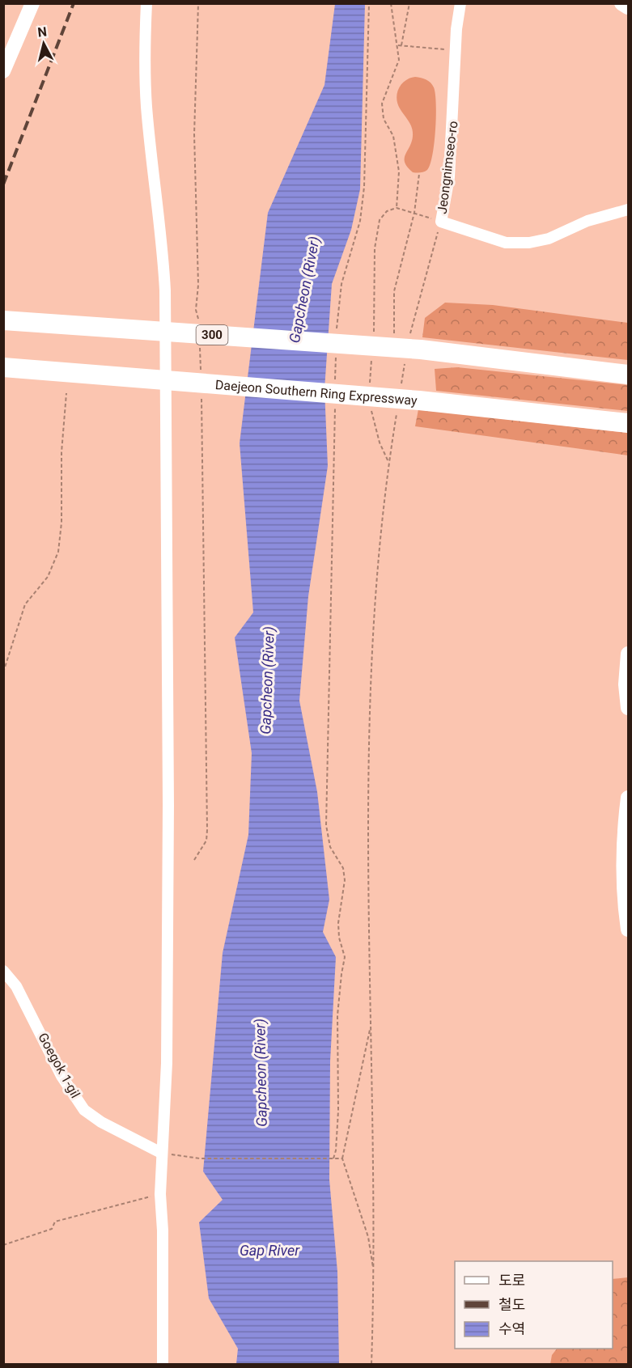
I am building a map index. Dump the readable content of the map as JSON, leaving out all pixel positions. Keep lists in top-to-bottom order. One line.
{"streets":{"highway":["300","Daejeon Southern Ring Expressway"],"street":["Jeongnimseo-ro","Goegok 1-gil"]},"water":["Gapcheon (River)","Gap River"],"legend":["도로","철도","수역"],"north":"top"}
